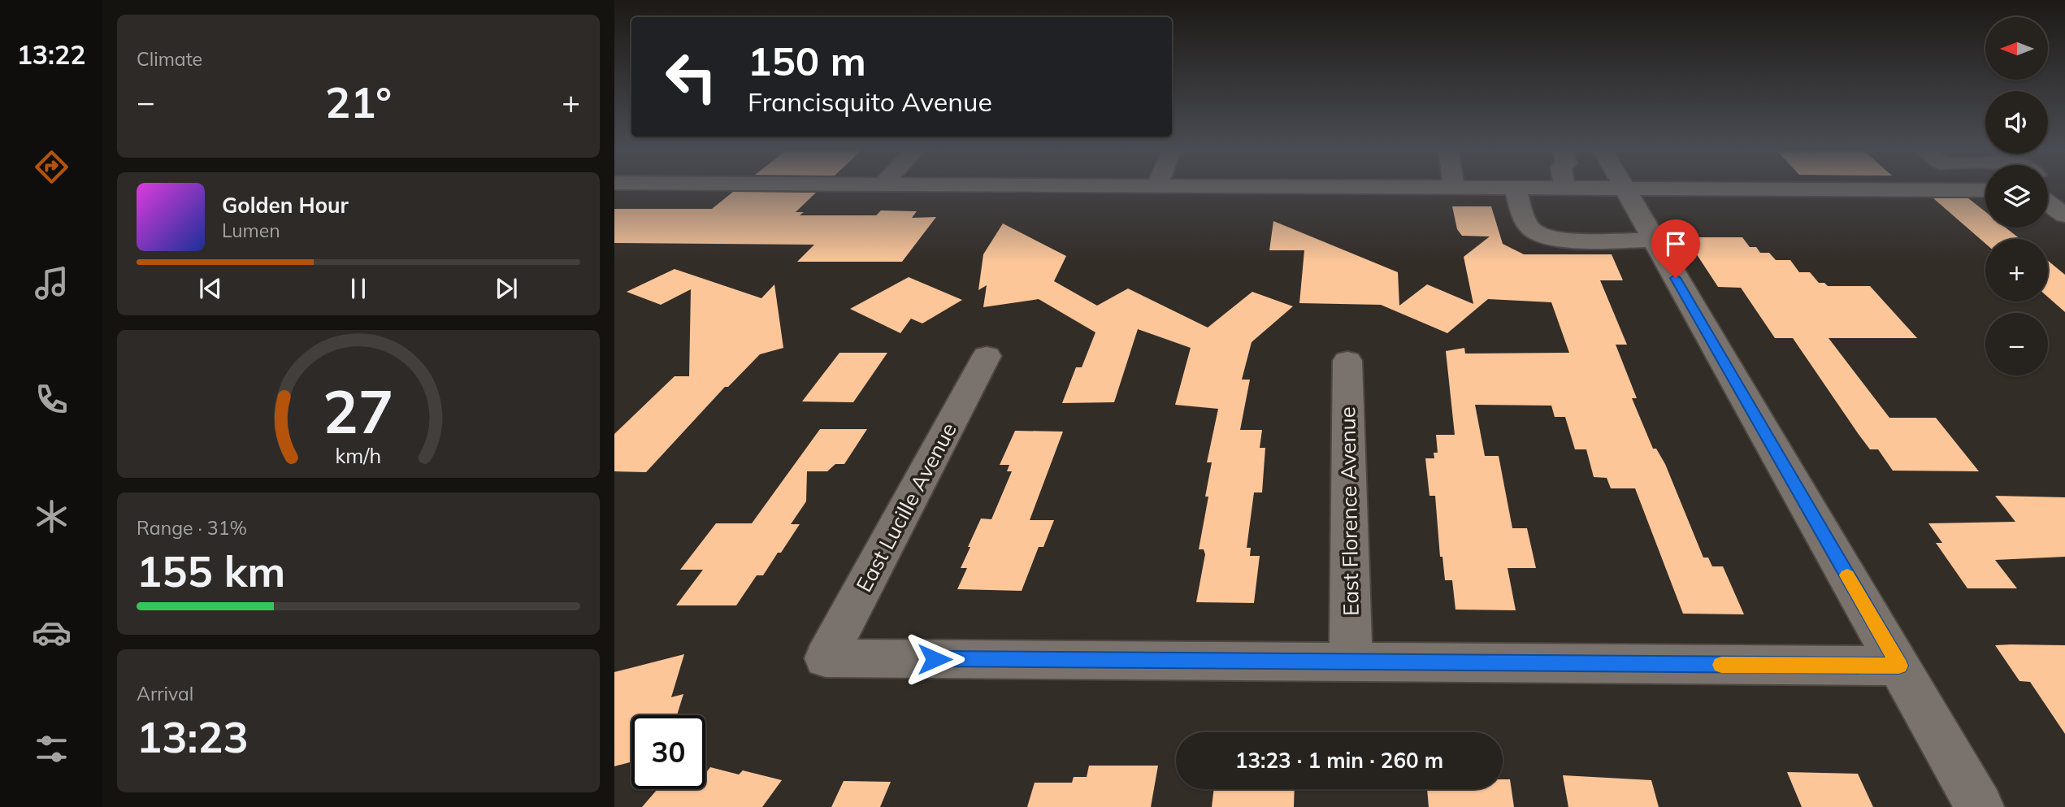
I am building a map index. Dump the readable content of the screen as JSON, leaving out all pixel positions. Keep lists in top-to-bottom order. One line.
{"streets":{"street":["East Lucille Avenue","East Florence Avenue"]},"crossings":[["East Lucille Avenue","East Florence Avenue"]],"north":"left","page":{"tabs":"13:22","tile":["Climate",["Range · 31%","155 km"],["Arrival","13:23"]],"map_buttons":["+","−"],"turn":["150 m","Francisquito Avenue"],"heat":["−","21°","+"],"song":["Golden Hour","Lumen"],"limit":"30","trip":"13:23 · 1 min · 260 m","gauge":["27","km/h"]}}
